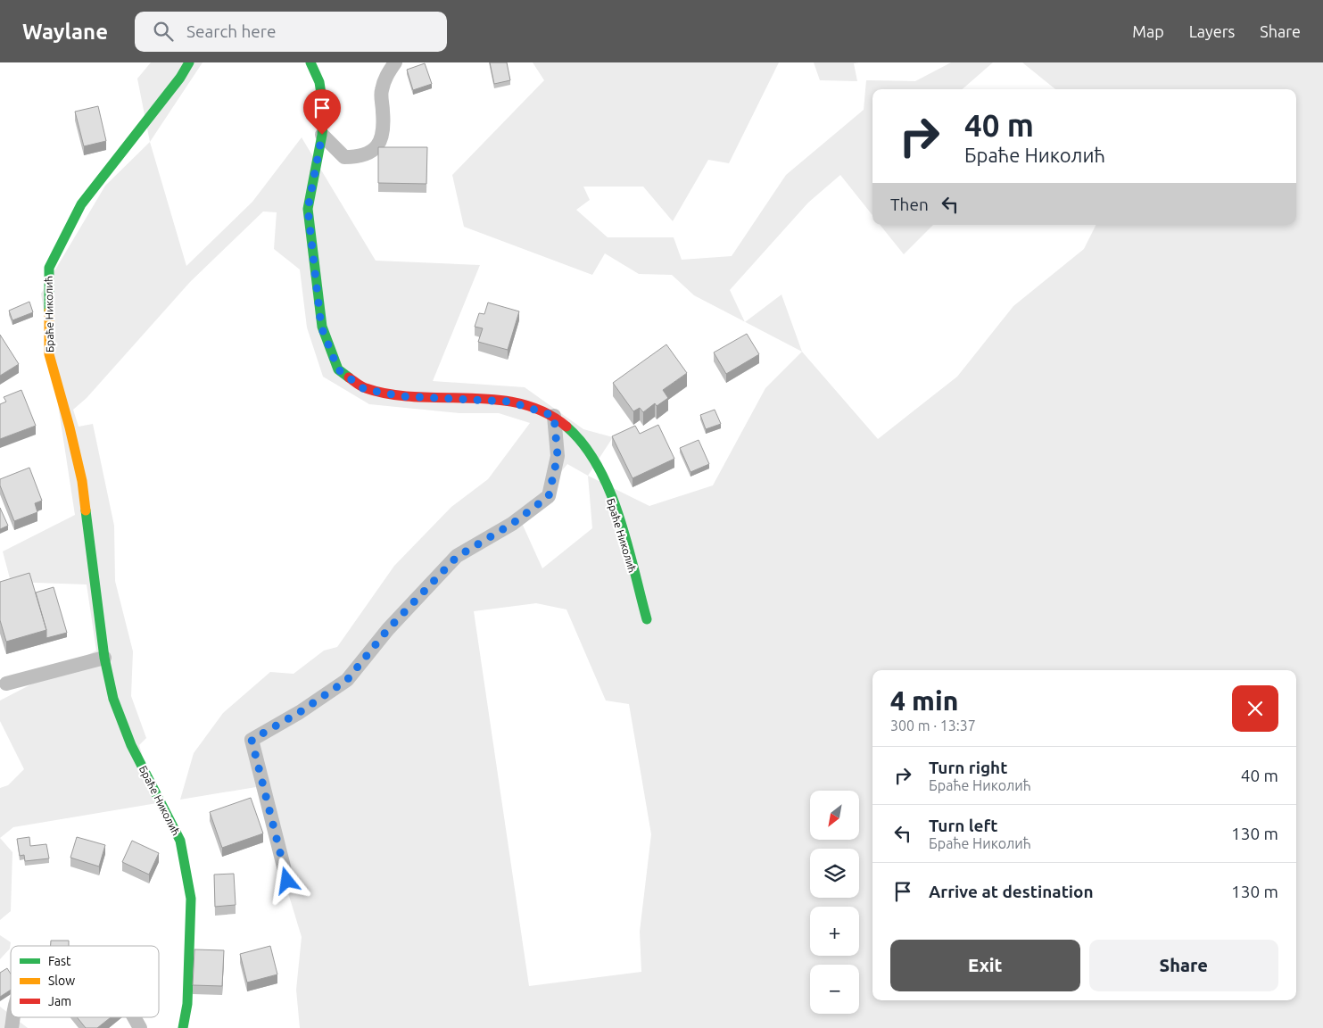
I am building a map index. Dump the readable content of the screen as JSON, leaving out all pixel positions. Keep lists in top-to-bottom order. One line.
{"streets":{"street":["Браће Николић"]},"legend":["Fast","Slow","Jam"],"north":"bottom left","page":{"header":"Waylane","search":"Search here","nav":["Map","Layers","Share"],"turn":["40 m","Браће Николић"],"then":"Then","heading":["4 min","300 m · 13:37"],"list":[{"name":"Turn right","note":"Браће Николић","value":"40 m"},{"name":"Turn left","note":"Браће Николић","value":"130 m"},{"name":"Arrive at destination","value":"130 m"}],"map_buttons":["+","−"],"buttons":["Exit","Share"]}}
